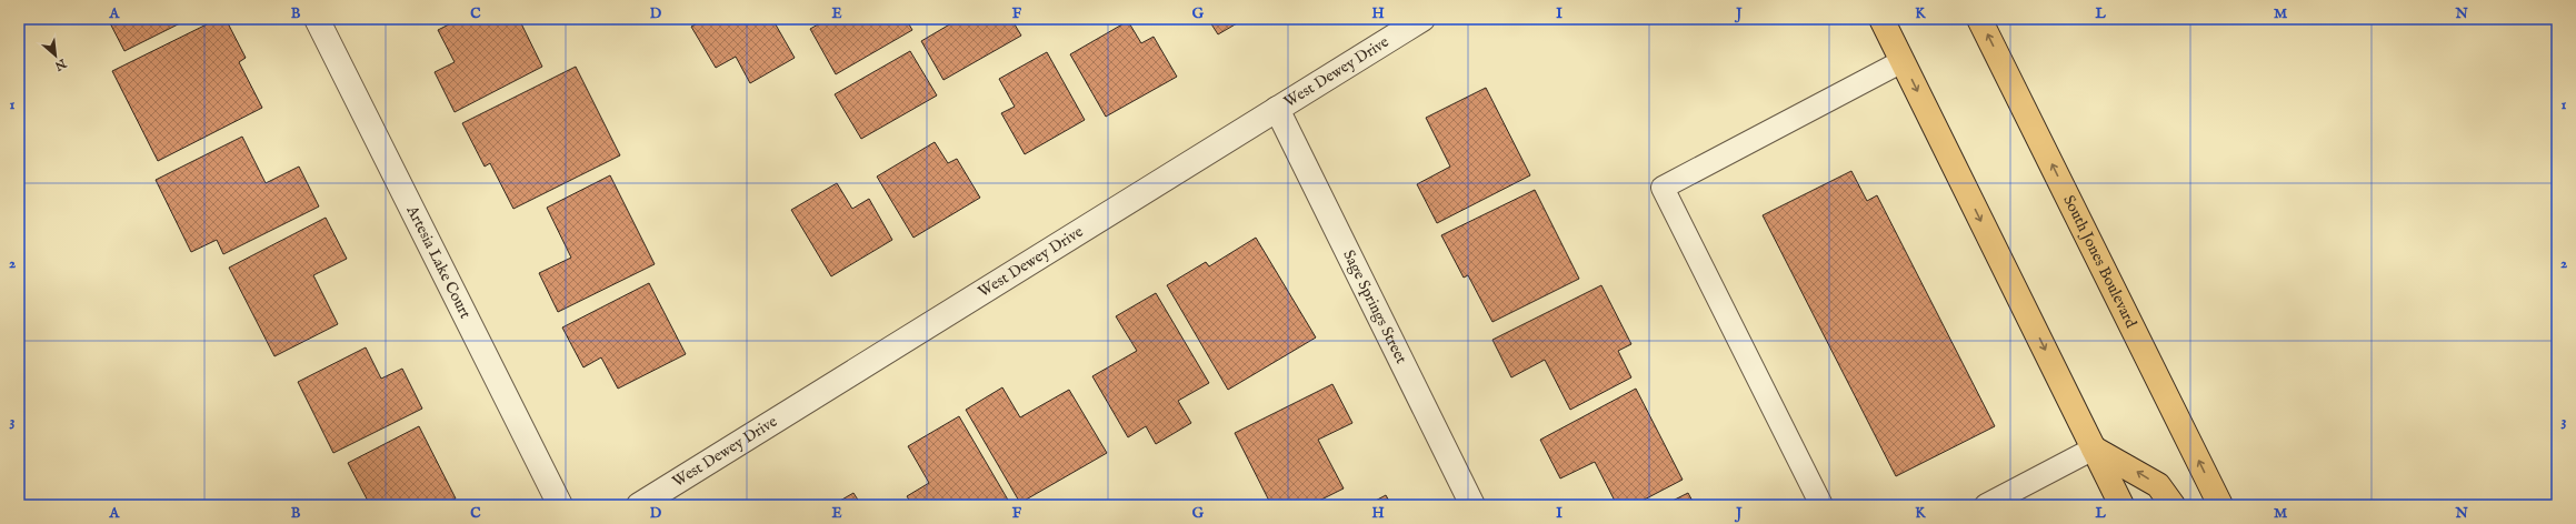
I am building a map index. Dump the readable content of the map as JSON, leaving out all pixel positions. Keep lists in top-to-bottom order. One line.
{"streets":{"main road":["South Jones Boulevard"],"street":["West Dewey Drive","Artesia Lake Court","Sage Springs Street"]},"crossings":[["West Dewey Drive","Sage Springs Street"]],"north":"bottom right","grid":{"columns":["A","B","C","D","E","F","G","H","I","J","K","L","M","N"],"rows":["1","2","3"]}}
